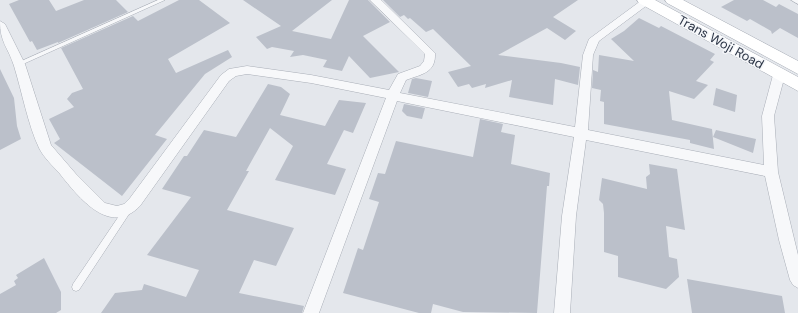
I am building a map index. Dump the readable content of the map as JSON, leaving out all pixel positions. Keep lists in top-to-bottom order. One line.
{"streets":{"main road":["Trans Woji Road"]}}
